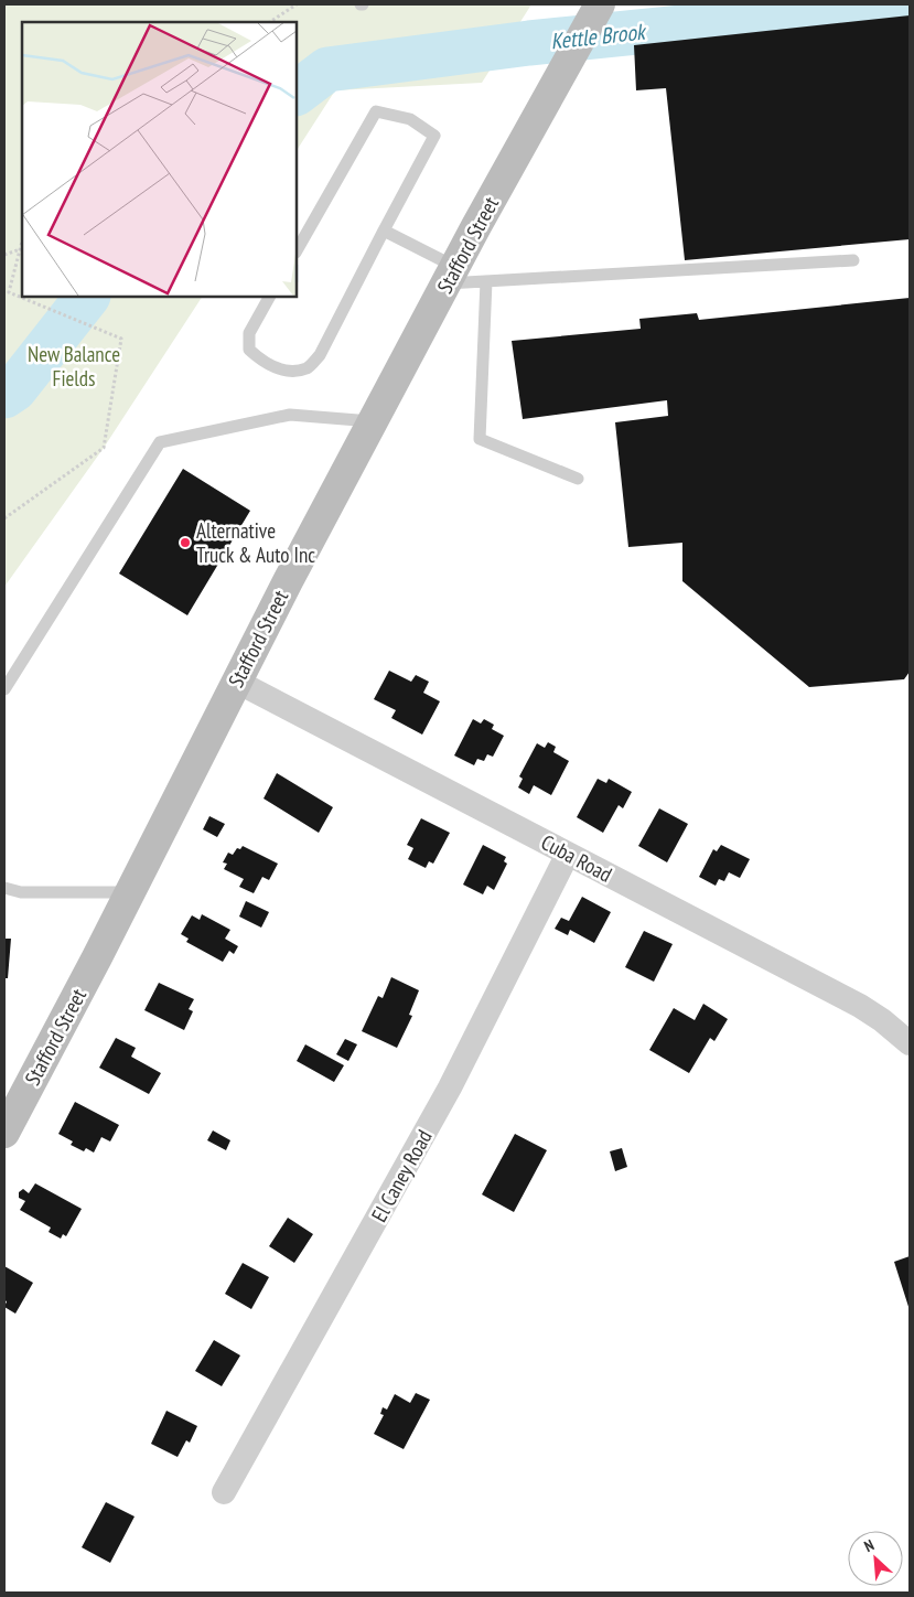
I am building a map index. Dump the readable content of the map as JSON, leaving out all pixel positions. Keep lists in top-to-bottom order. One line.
{"streets":{"main road":["Stafford Street"],"street":["Cuba Road","El Caney Road"]},"crossings":[["Stafford Street","Cuba Road"],["Cuba Road","El Caney Road"]],"water":["Kettle Brook"],"parks":["New Balance Fields"],"places":["Alternative Truck & Auto Inc"],"north":"top left"}
